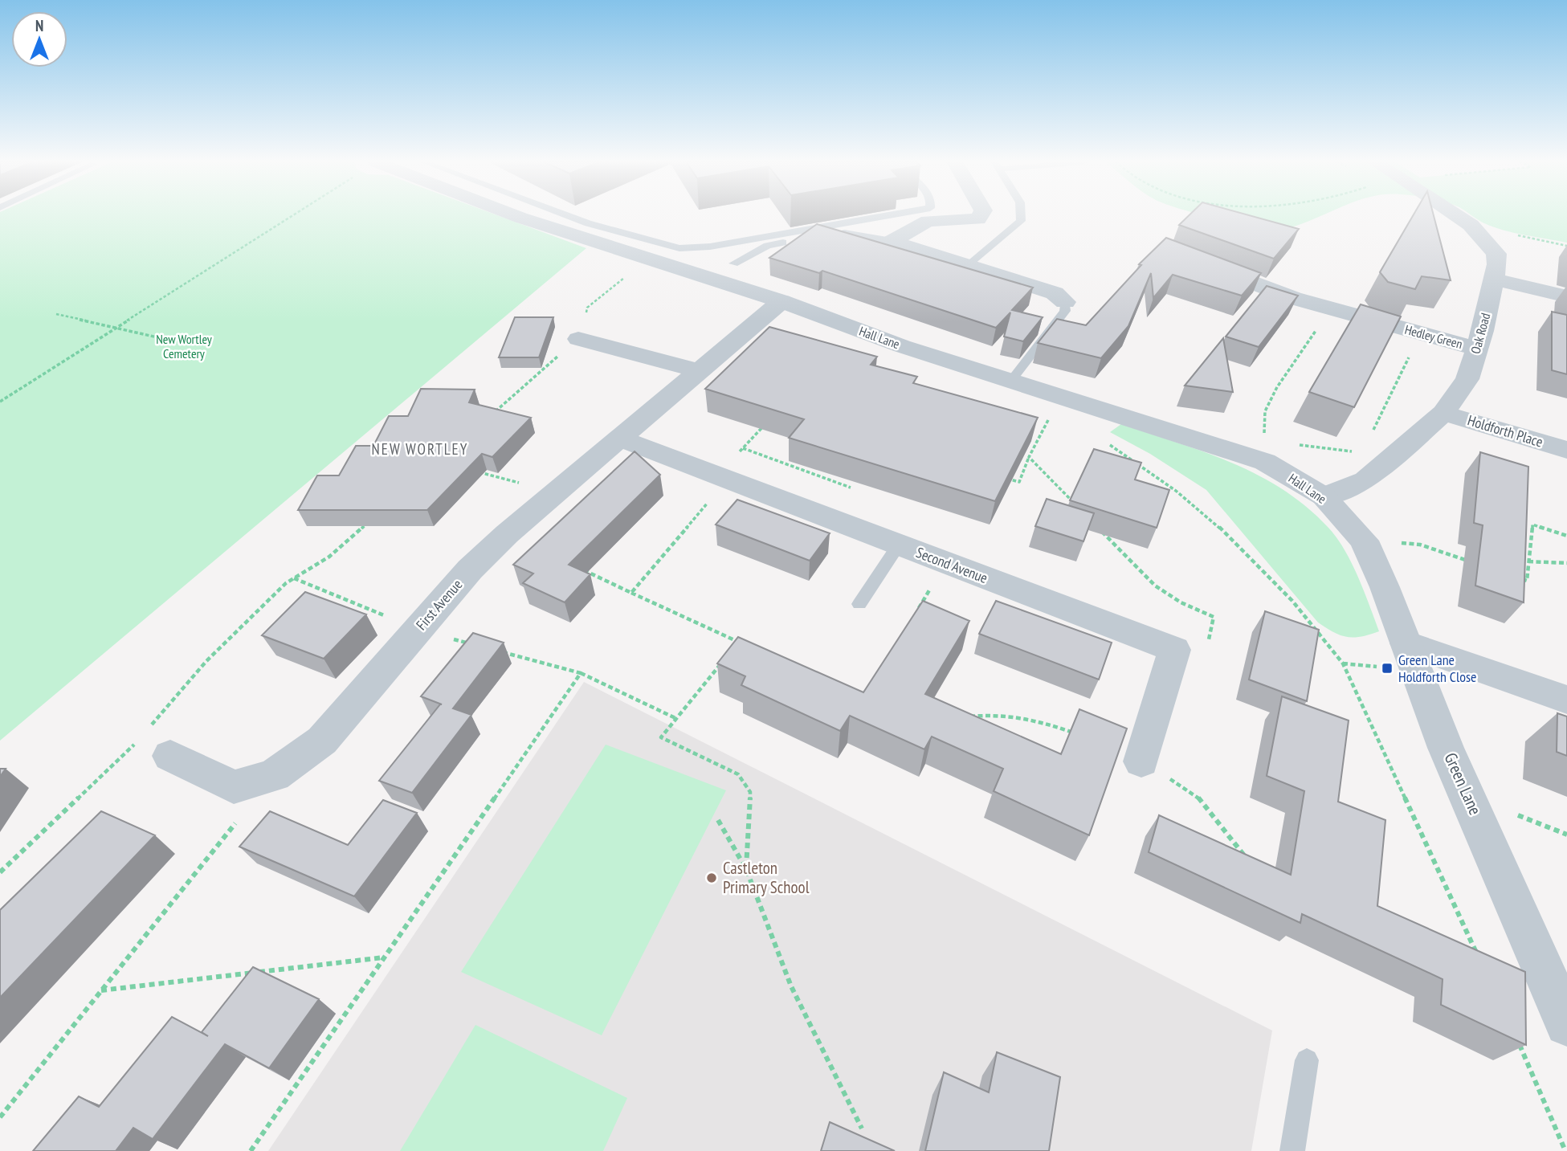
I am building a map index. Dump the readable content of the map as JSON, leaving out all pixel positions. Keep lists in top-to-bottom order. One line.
{"streets":{"street":["Oak Road","Hedley Green","Hall Lane","Holdforth Place","Second Avenue","First Avenue","Green Lane"]},"crossings":[["Oak Road","Hedley Green"],["Oak Road","Hall Lane"],["Oak Road","Holdforth Place"],["Hall Lane","First Avenue"],["Hall Lane","Green Lane"],["Second Avenue","First Avenue"]],"districts":["NEW WORTLEY"],"parks":["New Wortley Cemetery"],"places":{"transit":["Green Lane Holdforth Close"],"other":["Castleton Primary School"]},"north":"top"}
